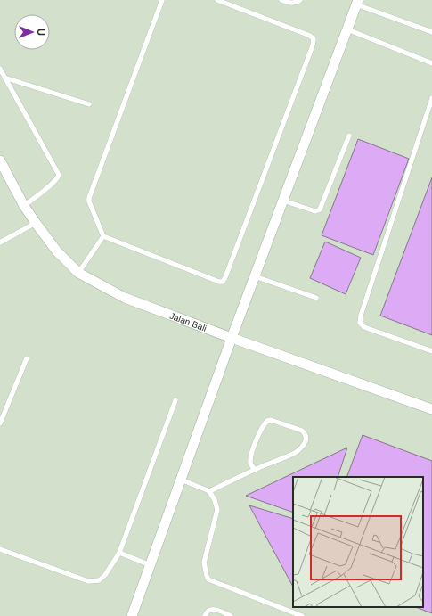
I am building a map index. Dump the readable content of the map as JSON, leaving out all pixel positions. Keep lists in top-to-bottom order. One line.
{"streets":{"street":["Jalan Bali"]},"north":"right"}
